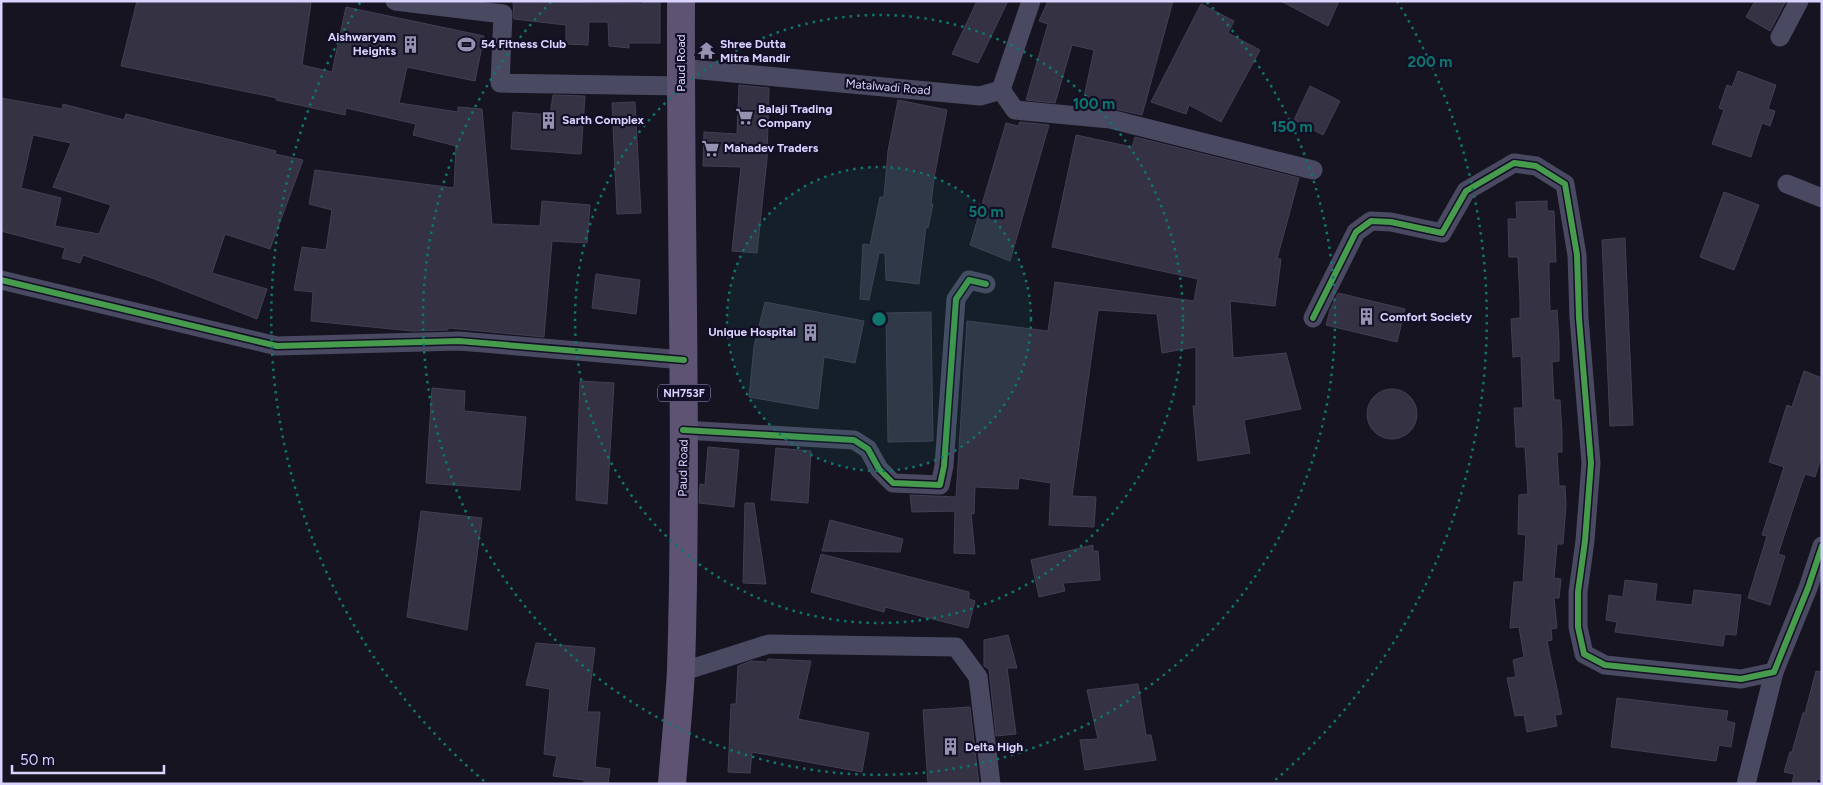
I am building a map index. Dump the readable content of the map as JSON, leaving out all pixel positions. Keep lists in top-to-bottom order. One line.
{"streets":{"main road":["Paud Road","NH753F"],"street":["Matalwadi Road"]},"crossings":[["Paud Road","Matalwadi Road"]],"places":{"building":["Aishwaryam Heights","Sarth Complex","Comfort Society","Unique Hospital","Delta High"],"sports":["54 Fitness Club"],"temple":["Shree Dutta Mitra Mandir"],"supermarket":["Balaji Trading Company","Mahadev Traders"]},"scale_bar":"50 m","rings":["200 m","100 m","150 m","50 m"]}
